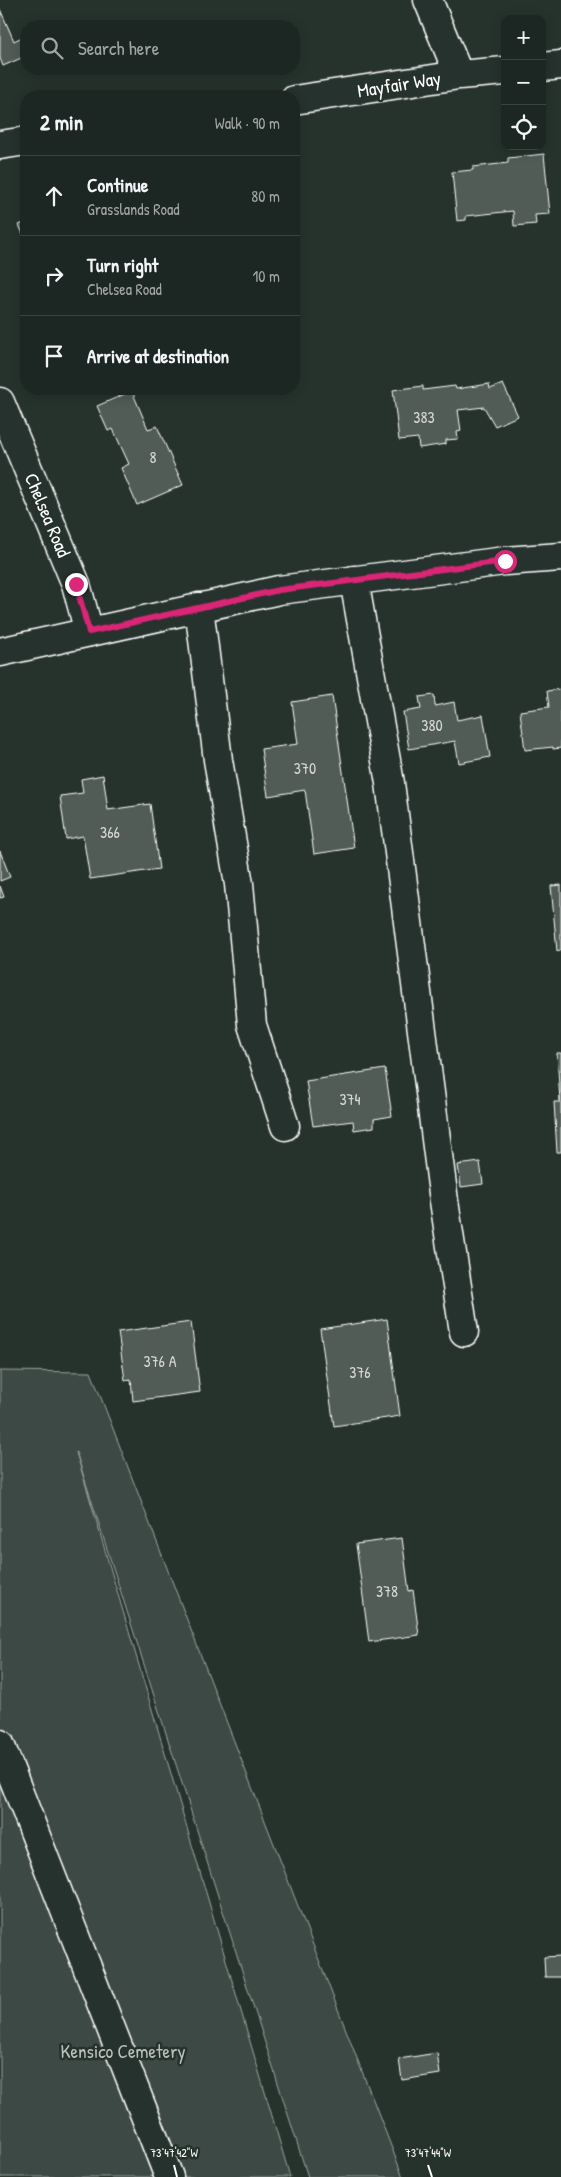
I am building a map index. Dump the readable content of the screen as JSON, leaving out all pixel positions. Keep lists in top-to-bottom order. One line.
{"streets":{"street":["Mayfair Way","Chelsea Road"]},"parks":["Kensico Cemetery"],"house_numbers":["383","8","380","370","366","374","376 A","376","378"],"page":{"map_buttons":["+","−"],"search":"Search here","heading":["2 min","Walk · 90 m"],"list":[["Continue","Grasslands Road","80 m"],["Turn right","Chelsea Road","10 m"],"Arrive at destination"]},"coordinates":["73°47'42\"W","73°47'44\"W"]}
